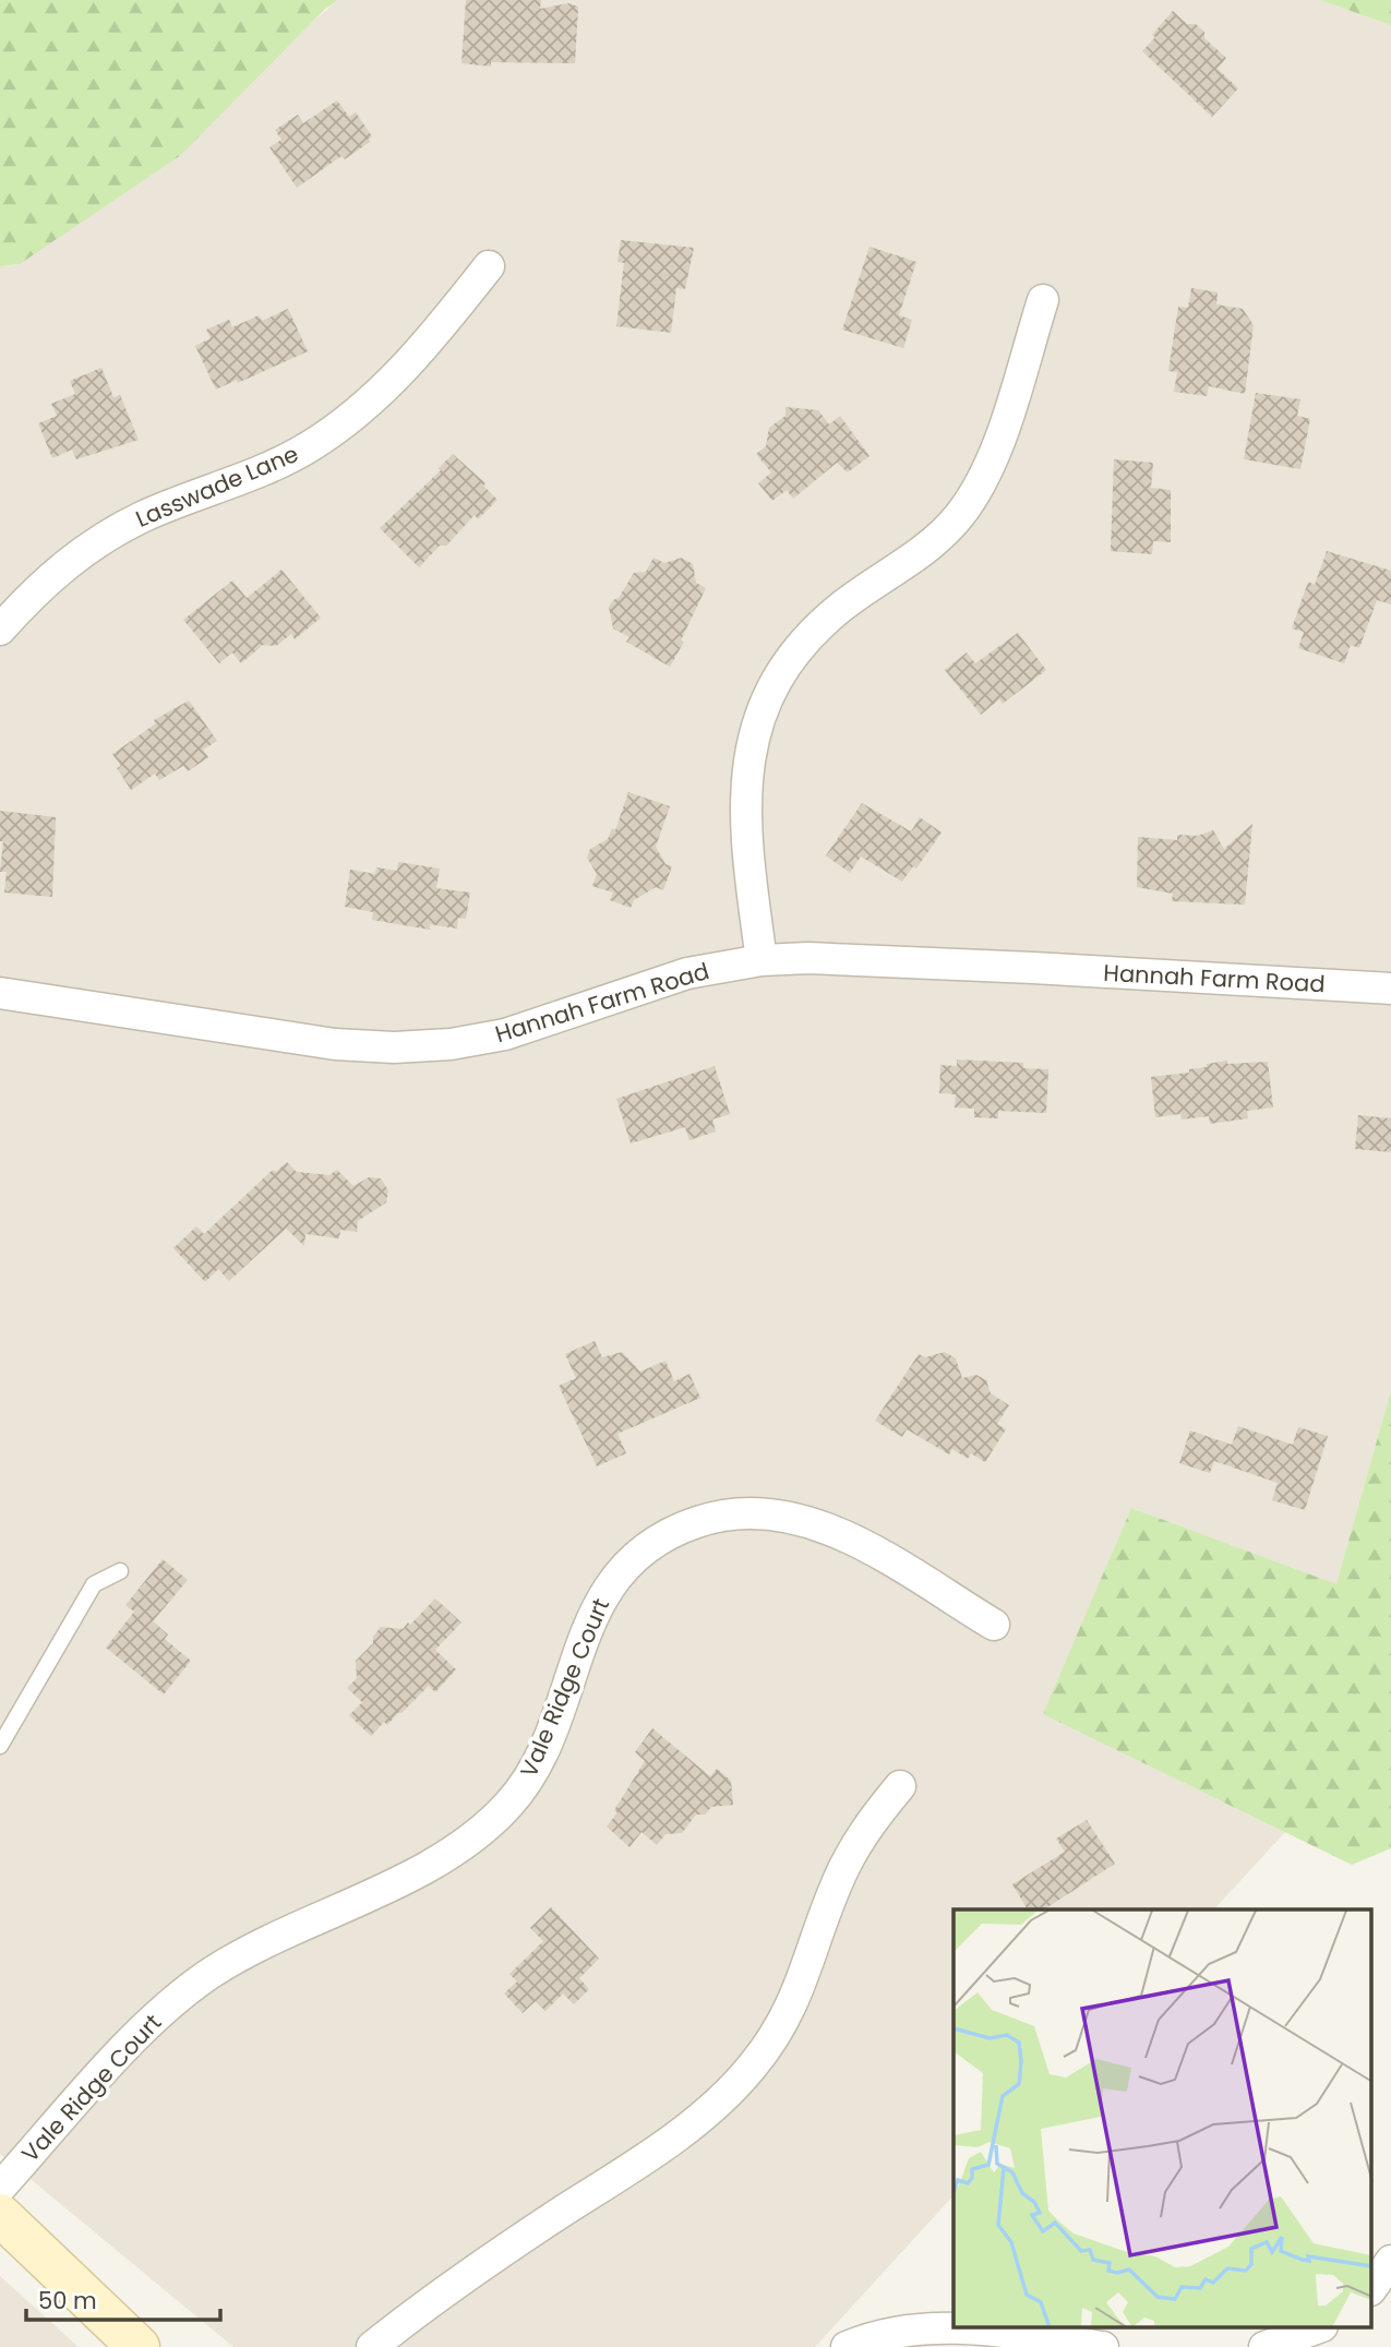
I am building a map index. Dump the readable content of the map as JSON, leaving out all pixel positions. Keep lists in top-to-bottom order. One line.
{"streets":{"street":["Lasswade Lane","Hannah Farm Road","Vale Ridge Court"]},"scale_bar":"50 m"}
